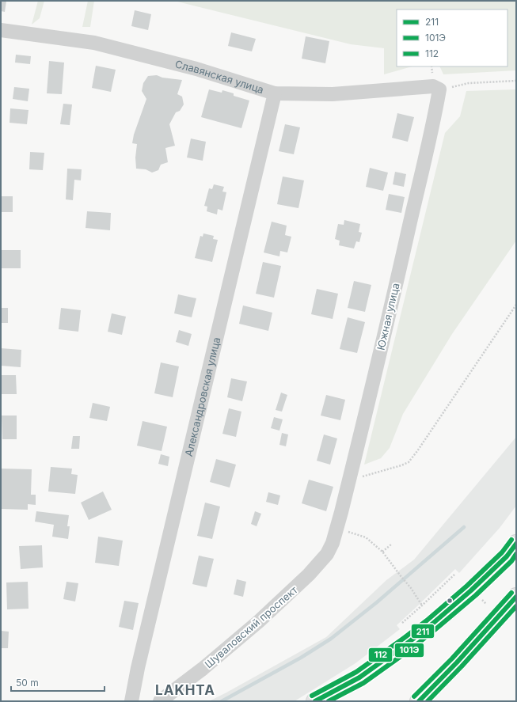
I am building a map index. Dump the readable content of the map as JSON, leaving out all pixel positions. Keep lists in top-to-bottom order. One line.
{"streets":{"street":["Славянская улица","Южная улица","Александровская улица","Шуваловский проспект"]},"crossings":[["Славянская улица","Южная улица"],["Славянская улица","Александровская улица"],["Южная улица","Шуваловский проспект"]],"districts":["LAKHTA"],"lines":["transit line 112","transit line 211","transit line 101Э"],"legend":["211","101Э","112"],"scale_bar":"50 m"}
